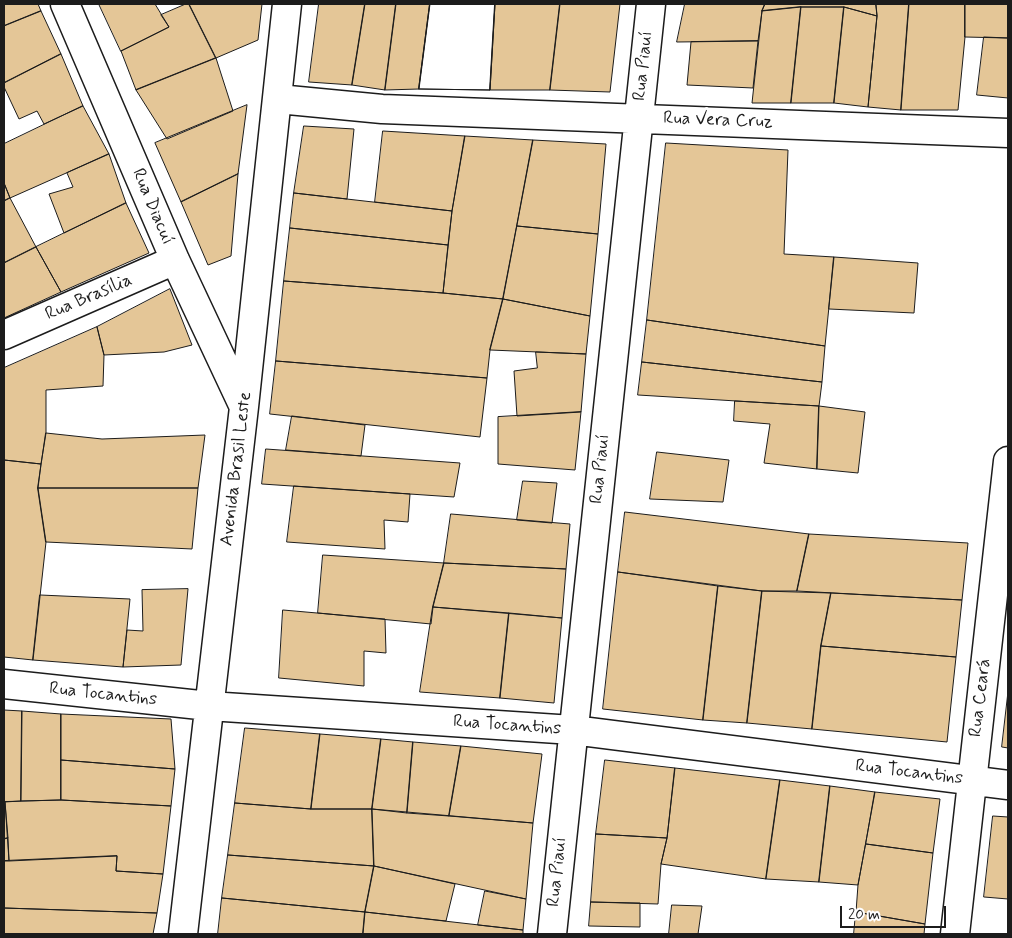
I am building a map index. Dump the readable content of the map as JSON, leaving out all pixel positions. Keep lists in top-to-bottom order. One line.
{"streets":{"street":["Rua Piauí","Rua Vera Cruz","Rua Diacuí","Rua Brasília","Avenida Brasil Leste","Rua Tocantins","Rua Ceará"]},"crossings":[["Rua Piauí","Rua Vera Cruz"],["Rua Piauí","Rua Tocantins"],["Rua Vera Cruz","Avenida Brasil Leste"],["Rua Diacuí","Rua Brasília"],["Rua Diacuí","Avenida Brasil Leste"],["Avenida Brasil Leste","Rua Tocantins"],["Rua Tocantins","Rua Ceará"]],"scale_bar":"20 m"}
